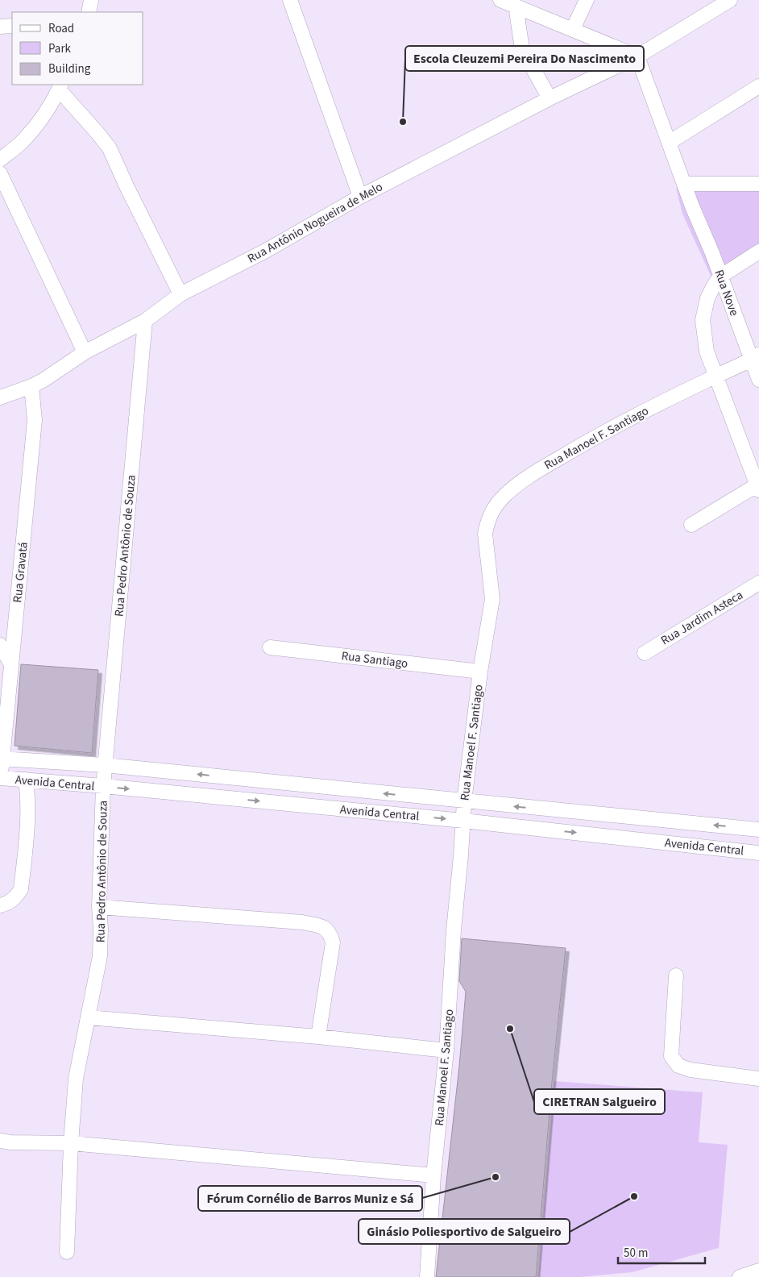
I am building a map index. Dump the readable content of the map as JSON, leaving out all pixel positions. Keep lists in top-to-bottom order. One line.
{"streets":{"street":["Rua Antônio Nogueira de Melo","Rua Nove","Rua Manoel F. Santiago","Rua Pedro Antônio de Souza","Rua Gravatá","Rua Jardim Asteca","Rua Santiago","Avenida Central"]},"crossings":[["Rua Antônio Nogueira de Melo","Rua Nove"],["Rua Antônio Nogueira de Melo","Rua Pedro Antônio de Souza"],["Rua Antônio Nogueira de Melo","Rua Gravatá"],["Rua Nove","Rua Manoel F. Santiago"],["Rua Manoel F. Santiago","Rua Santiago"],["Rua Manoel F. Santiago","Avenida Central"],["Rua Pedro Antônio de Souza","Avenida Central"],["Rua Gravatá","Avenida Central"]],"places":["Escola Cleuzemi Pereira Do Nascimento","CIRETRAN Salgueiro","Fórum Cornélio de Barros Muniz e Sá","Ginásio Poliesportivo de Salgueiro"],"legend":["Road","Park","Building"],"scale_bar":"50 m"}
